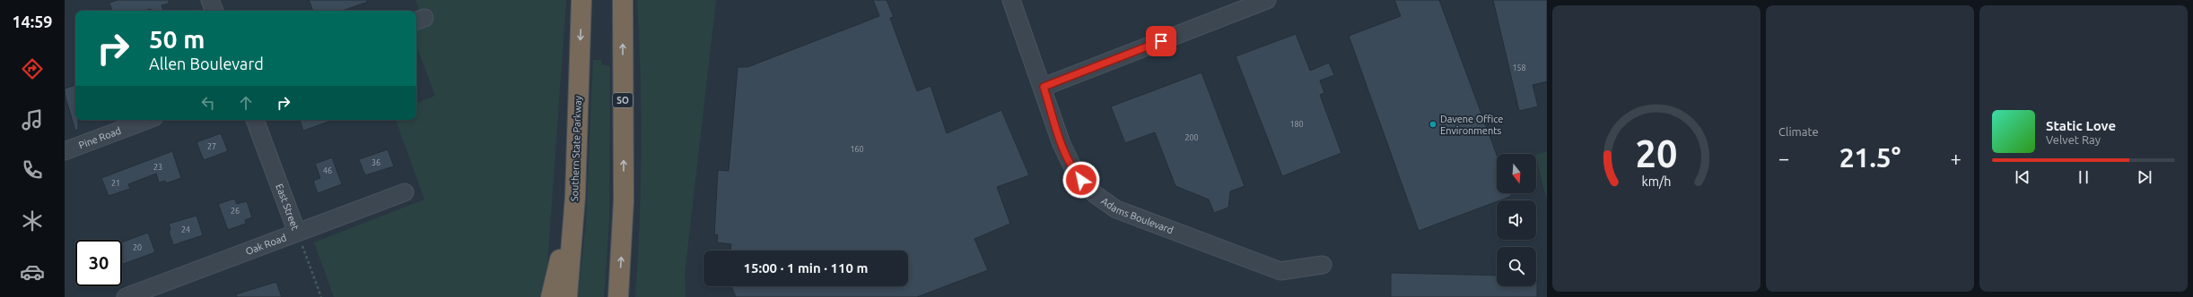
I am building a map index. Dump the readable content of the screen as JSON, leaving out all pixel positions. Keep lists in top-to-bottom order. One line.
{"streets":{"highway":["SO","Southern State Parkway"],"street":["Pine Road","East Street","Adams Boulevard","Oak Road"]},"crossings":[["East Street","Oak Road"]],"places":["Davene Office Environments"],"house_numbers":["158","180","200","27","160","36","23","46","21","26","24","20"],"north":"bottom","page":{"tabs":"14:59","tile":"Climate","turn":["50 m","Allen Boulevard"],"song":["Static Love","Velvet Ray"],"heat":["−","21.5°","+"],"limit":"30","trip":"15:00 · 1 min · 110 m","gauge":["20","km/h"]}}
